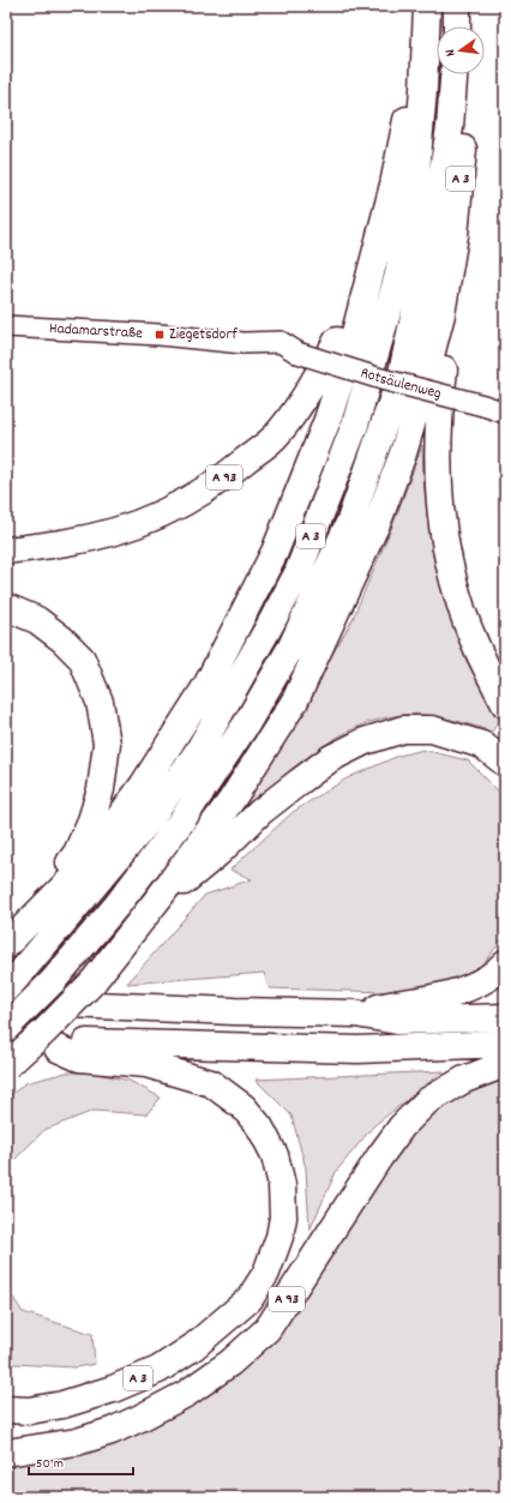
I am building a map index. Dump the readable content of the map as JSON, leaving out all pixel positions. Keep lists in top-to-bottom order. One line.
{"streets":{"highway":["A 3","A 93"],"street":["Hadamarstraße","Rotsäulenweg"]},"crossings":[["Hadamarstraße","Rotsäulenweg"]],"places":{"transit":["Ziegetsdorf"]},"scale_bar":"50 m","north":"left"}
